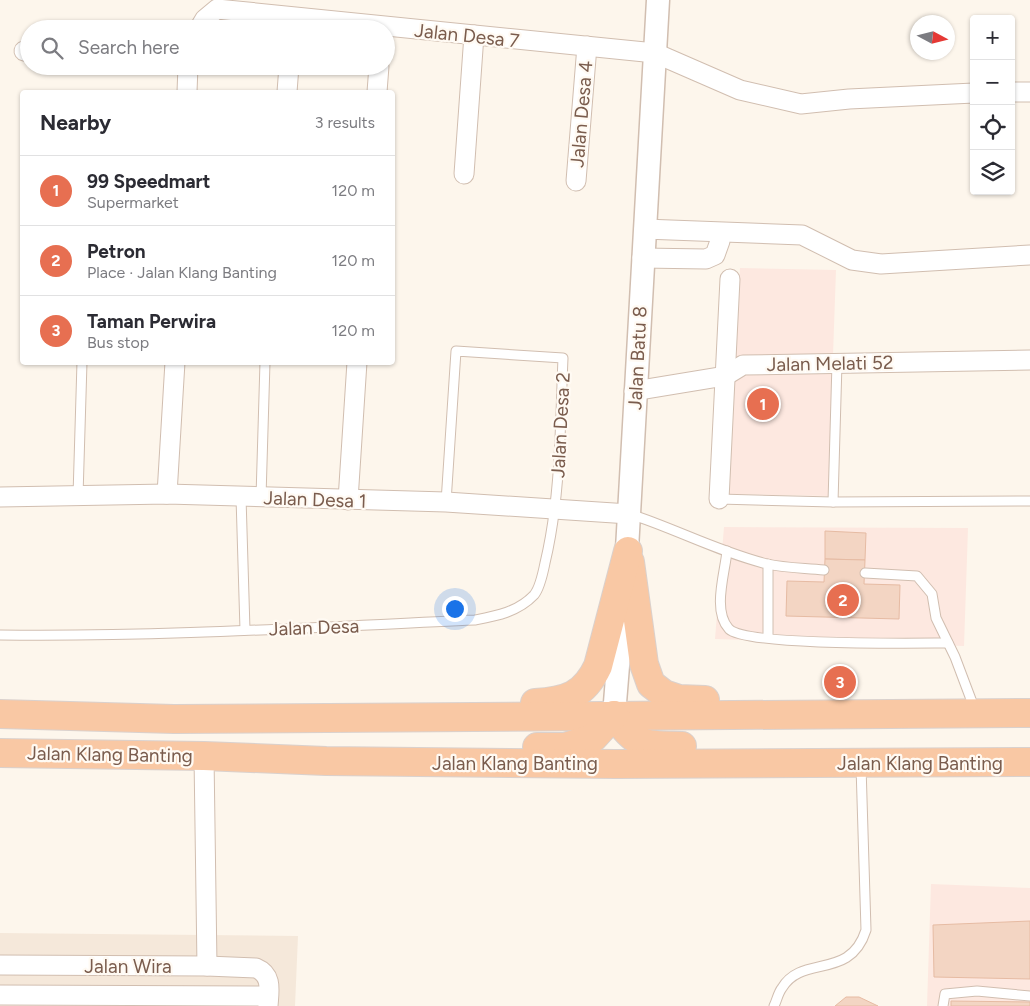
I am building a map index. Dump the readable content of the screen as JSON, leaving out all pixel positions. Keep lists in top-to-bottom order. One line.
{"streets":{"highway":["Jalan Klang Banting"],"street":["Jalan Desa 7","Jalan Desa 4","Jalan Batu 8","Jalan Melati 52","Jalan Desa 1","Jalan Wira"],"lane":["Jalan Desa 2","Jalan Desa"]},"crossings":[["Jalan Desa 7","Jalan Desa 4"],["Jalan Desa 7","Jalan Batu 8"],["Jalan Batu 8","Jalan Melati 52"],["Jalan Batu 8","Jalan Desa 1"],["Jalan Batu 8","Jalan Klang Banting"],["Jalan Desa 2","Jalan Desa 1"],["Jalan Desa 2","Jalan Desa"],["Jalan Desa 1","Jalan Desa"]],"north":"right","page":{"map_buttons":["+","−"],"search":"Search here","heading":["Nearby","3 results"],"list":[{"mark":"1","name":"99 Speedmart","note":"Supermarket","value":"120 m"},{"mark":"2","name":"Petron","note":"Place · Jalan Klang Banting","value":"120 m"},{"mark":"3","name":"Taman Perwira","note":"Bus stop","value":"120 m"}],"pins":["1","2","3"]}}
